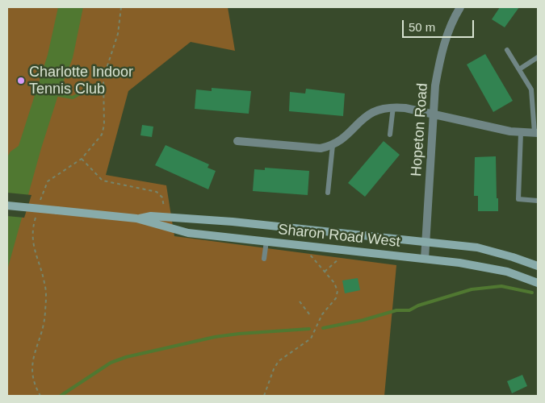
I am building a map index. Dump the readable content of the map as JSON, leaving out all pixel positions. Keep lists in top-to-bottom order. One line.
{"streets":{"main road":["Sharon Road West"],"street":["Hopeton Road"]},"crossings":[["Hopeton Road","Sharon Road West"]],"places":["Charlotte Indoor Tennis Club"],"scale_bar":"50 m"}
